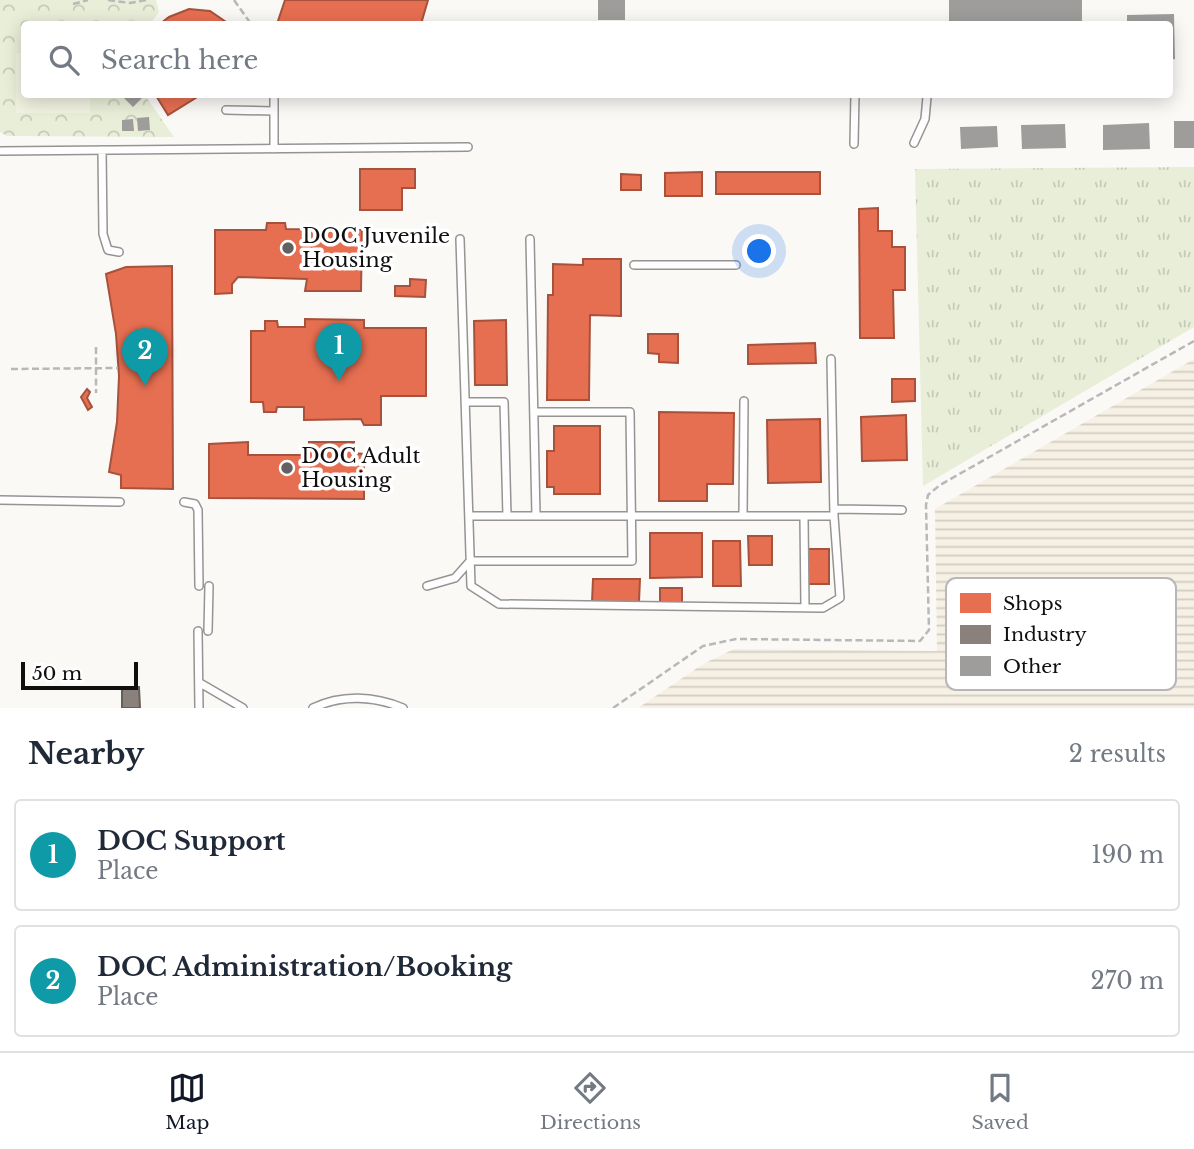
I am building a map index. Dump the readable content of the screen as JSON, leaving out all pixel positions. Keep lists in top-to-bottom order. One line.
{"places":["DOC Juvenile Housing","DOC Adult Housing"],"legend":["Shops","Industry","Other"],"scale_bar":"50 m","page":{"search":"Search here","pins":["1","2"],"scale":"50 m","heading":["Nearby","2 results"],"list":[{"mark":"1","name":"DOC Support","note":"Place","value":"190 m"},{"mark":"2","name":"DOC Administration/Booking","note":"Place","value":"270 m"}],"nav":["Map","Directions","Saved"]}}
